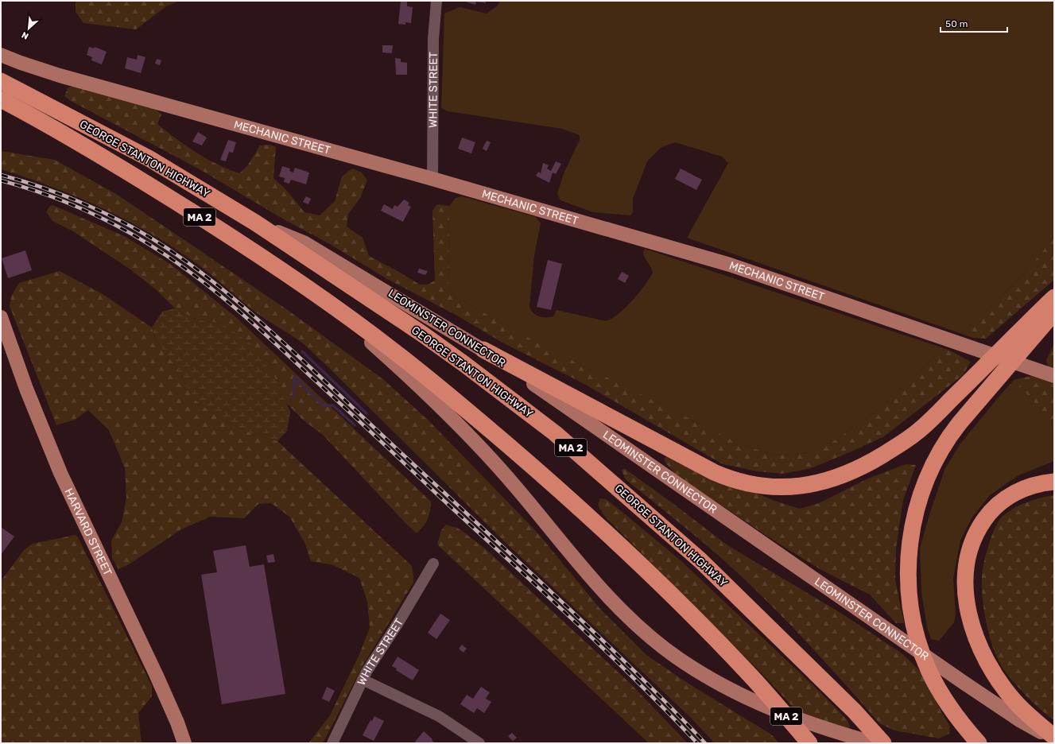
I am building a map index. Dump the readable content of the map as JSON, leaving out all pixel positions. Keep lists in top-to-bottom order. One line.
{"streets":{"highway":["GEORGE STANTON HIGHWAY","MA 2"],"main road":["MECHANIC STREET","LEOMINSTER CONNECTOR","HARVARD STREET"],"street":["WHITE STREET"]},"crossings":[["WHITE STREET","MECHANIC STREET"],["GEORGE STANTON HIGHWAY","LEOMINSTER CONNECTOR"]],"scale_bar":"50 m","north":"bottom left"}
